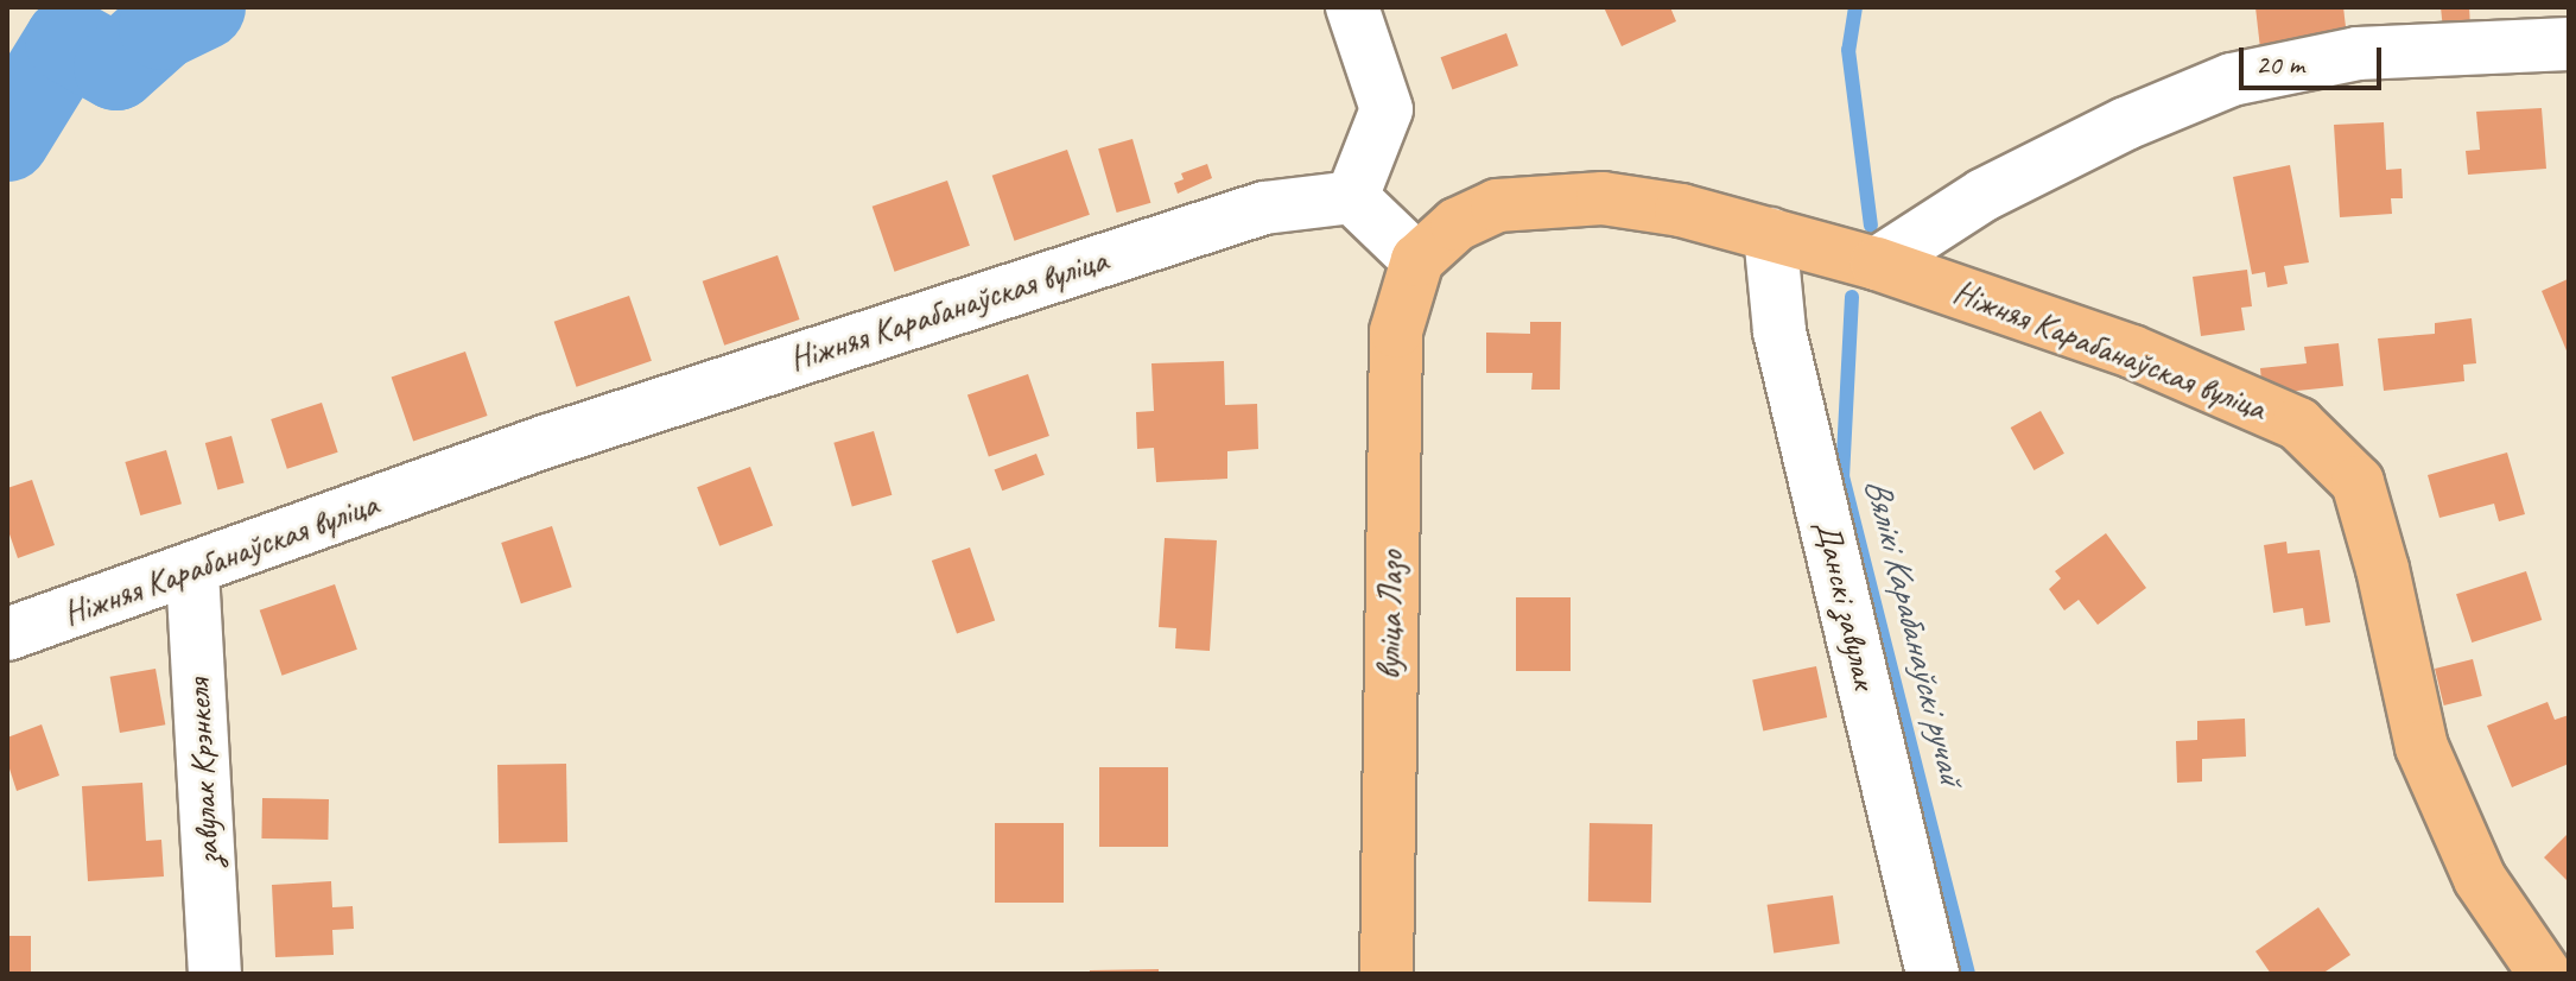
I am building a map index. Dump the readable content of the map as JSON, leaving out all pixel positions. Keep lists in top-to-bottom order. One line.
{"streets":{"main road":["Ніжняя Карабанаўская вуліца","вуліца Лазо"],"street":["Данскі завулак","завулак Крэнкеля"]},"crossings":[["Ніжняя Карабанаўская вуліца","Данскі завулак"],["Ніжняя Карабанаўская вуліца","вуліца Лазо"],["Ніжняя Карабанаўская вуліца","завулак Крэнкеля"]],"water":["Вялікі Карабанаўскі ручай"],"scale_bar":"20 m"}
